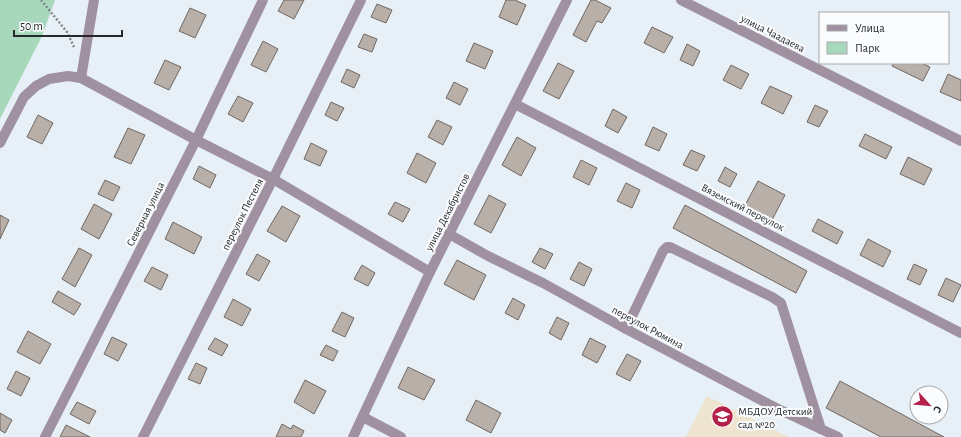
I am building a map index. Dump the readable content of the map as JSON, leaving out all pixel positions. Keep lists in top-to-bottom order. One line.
{"streets":{"street":["улица Чаадаева","Вяземский переулок","улица Декабристов","Северная улица","переулок Пестеля","переулок Рюмина"]},"crossings":[["Вяземский переулок","улица Декабристов"],["улица Декабристов","переулок Рюмина"]],"places":{"school or university":["МБДОУ Детский сад №20"]},"legend":["Улица","Парк"],"scale_bar":"50 m","north":"bottom right"}
